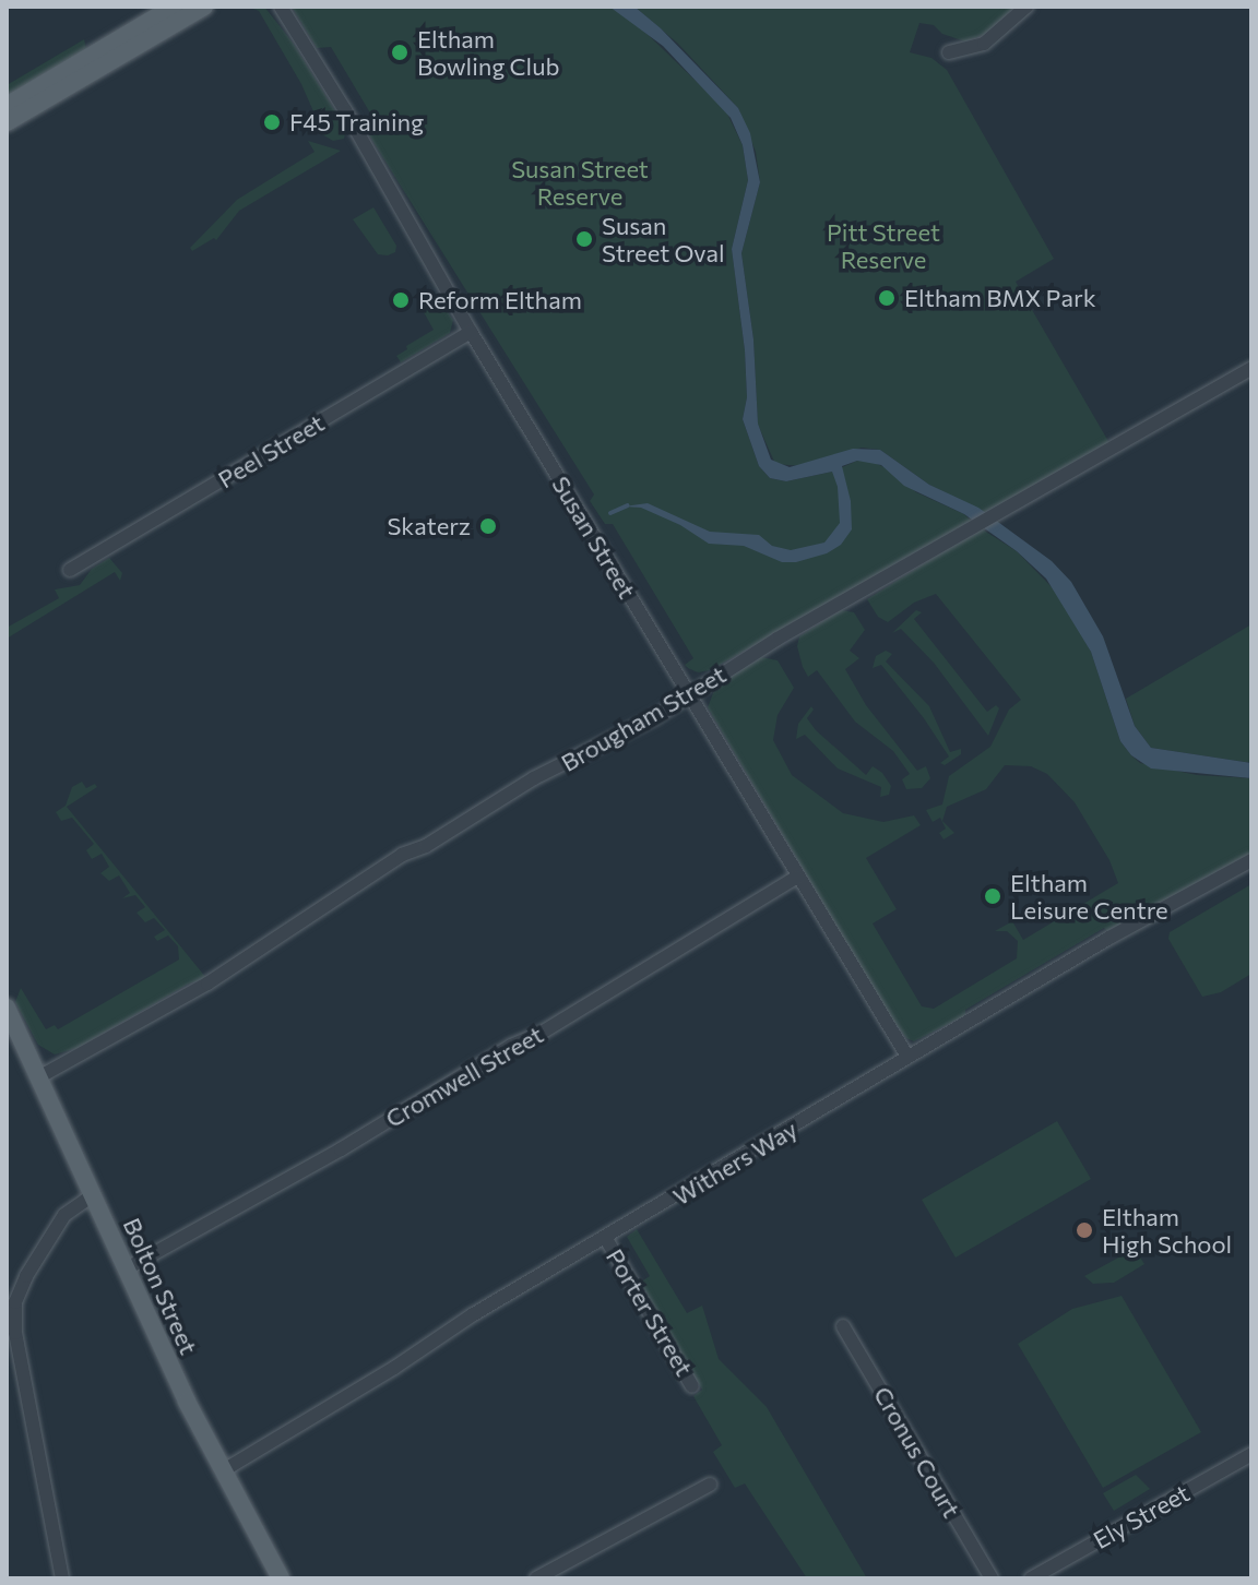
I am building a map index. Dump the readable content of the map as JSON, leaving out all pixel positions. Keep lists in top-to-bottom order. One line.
{"streets":{"main road":["Bolton Street"],"street":["Peel Street","Susan Street","Brougham Street","Cromwell Street","Withers Way","Porter Street","Cronus Court","Ely Street"]},"crossings":[["Peel Street","Susan Street"],["Susan Street","Brougham Street"],["Susan Street","Cromwell Street"],["Susan Street","Withers Way"],["Brougham Street","Bolton Street"],["Cromwell Street","Bolton Street"],["Withers Way","Bolton Street"],["Withers Way","Porter Street"]],"parks":["Susan Street Reserve","Pitt Street Reserve"],"places":["Eltham Bowling Club","F45 Training","Susan Street Oval","Eltham BMX Park","Reform Eltham","Skaterz","Eltham Leisure Centre","Eltham High School"]}
